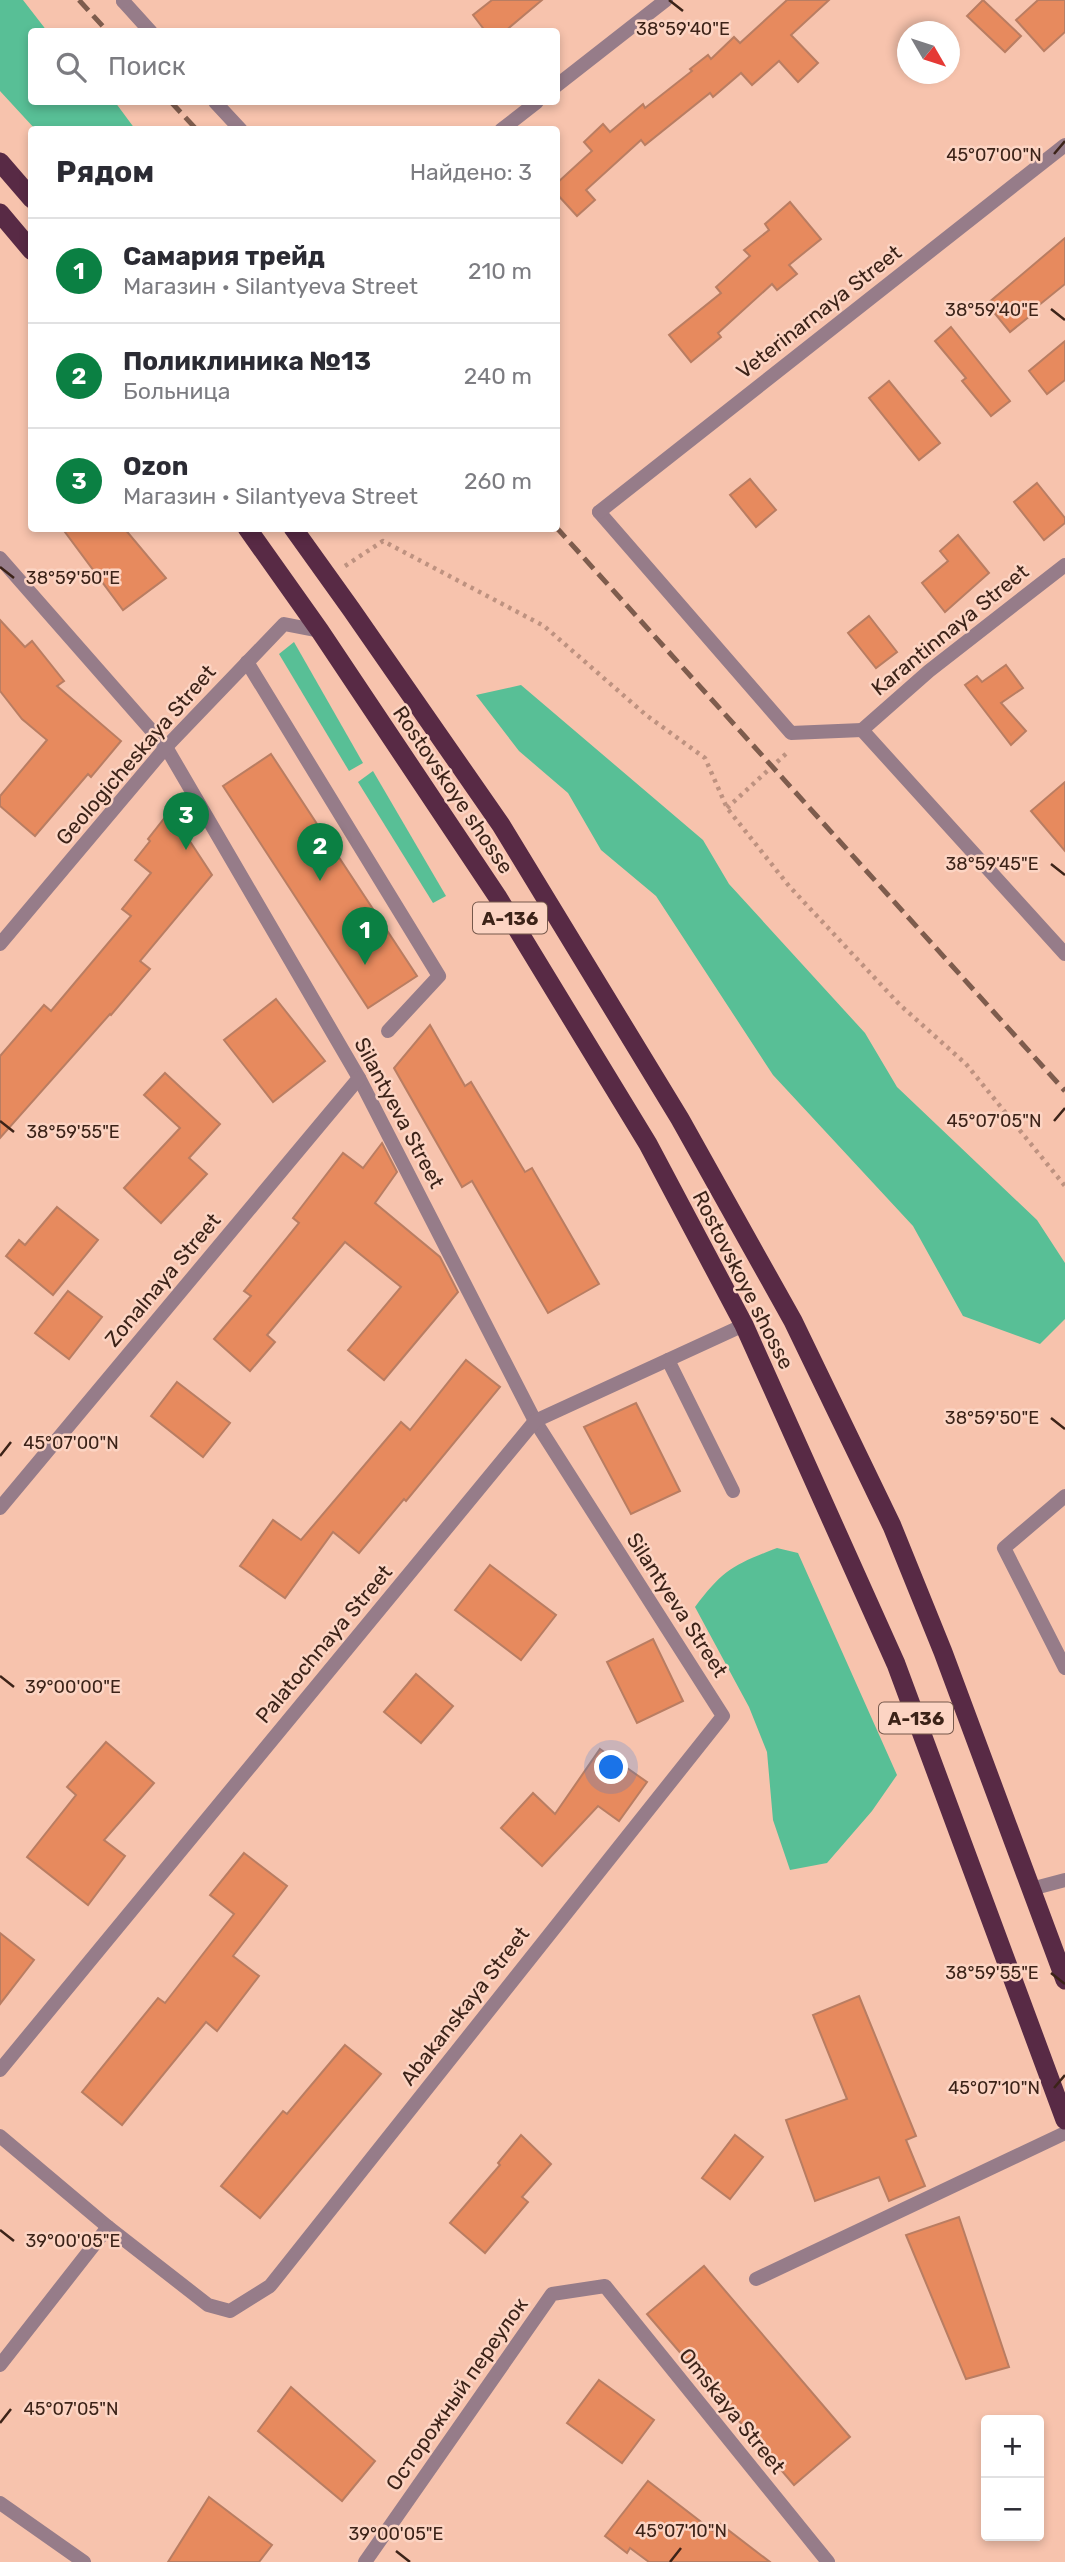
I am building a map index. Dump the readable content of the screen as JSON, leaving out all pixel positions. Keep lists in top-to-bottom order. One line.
{"streets":{"highway":["Rostovskoye shosse","А-136"],"street":["Veterinarnaya Street","Karantinnaya Street","Geologicheskaya Street","Silantyeva Street","Zonalnaya Street","Palatochnaya Street","Abakanskaya Street","Осторожный переулок","Omskaya Street"]},"crossings":[["Geologicheskaya Street","Rostovskoye shosse"],["Geologicheskaya Street","Silantyeva Street"],["Rostovskoye shosse","Palatochnaya Street"],["Silantyeva Street","Zonalnaya Street"],["Silantyeva Street","Palatochnaya Street"],["Silantyeva Street","Abakanskaya Street"],["Осторожный переулок","Omskaya Street"]],"north":"bottom right","page":{"search":"Поиск","heading":["Рядом","Найдено: 3"],"list":[{"mark":"1","name":"Самария трейд","note":"Магазин · Silantyeva Street","value":"210 m"},{"mark":"2","name":"Поликлиника №13","note":"Больница","value":"240 m"},{"mark":"3","name":"Ozon","note":"Магазин · Silantyeva Street","value":"260 m"}],"pins":["3","2","1"],"map_buttons":["+","−"]},"coordinates":["38°59'40\"E","45°07'00\"N","38°59'50\"E","38°59'45\"E","45°07'05\"N","38°59'55\"E","39°00'00\"E","45°07'10\"N","39°00'05\"E"]}
